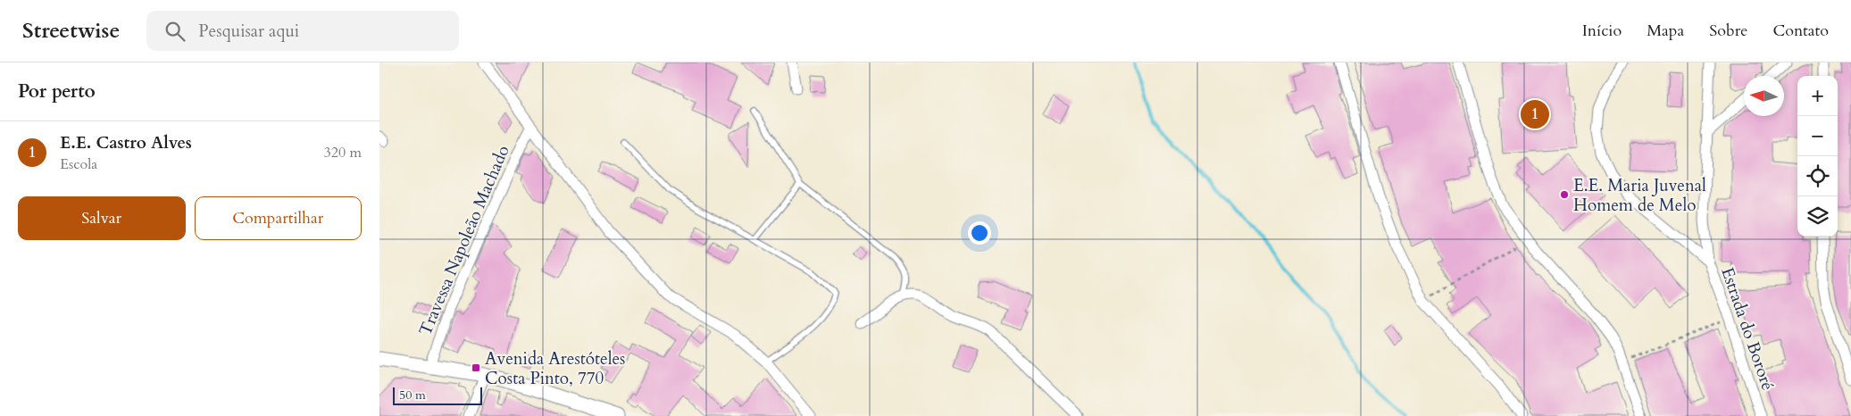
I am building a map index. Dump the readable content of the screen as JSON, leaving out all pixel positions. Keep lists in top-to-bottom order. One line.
{"streets":{"street":["Travessa Napoleão Machado","Estrada do Bororé"]},"places":{"other":["E.E. Maria Juvenal Homem de Melo"],"transit":["Avenida Arestóteles Costa Pinto, 770"]},"scale_bar":"50 m","north":"left","page":{"header":"Streetwise","search":"Pesquisar aqui","nav":["Início","Mapa","Sobre","Contato"],"heading":"Por perto","map_buttons":["+","−"],"pins":"1","list":[{"mark":"1","name":"E.E. Castro Alves","note":"Escola","value":"320 m"}],"buttons":["Salvar","Compartilhar"],"scale":"50 m"}}
